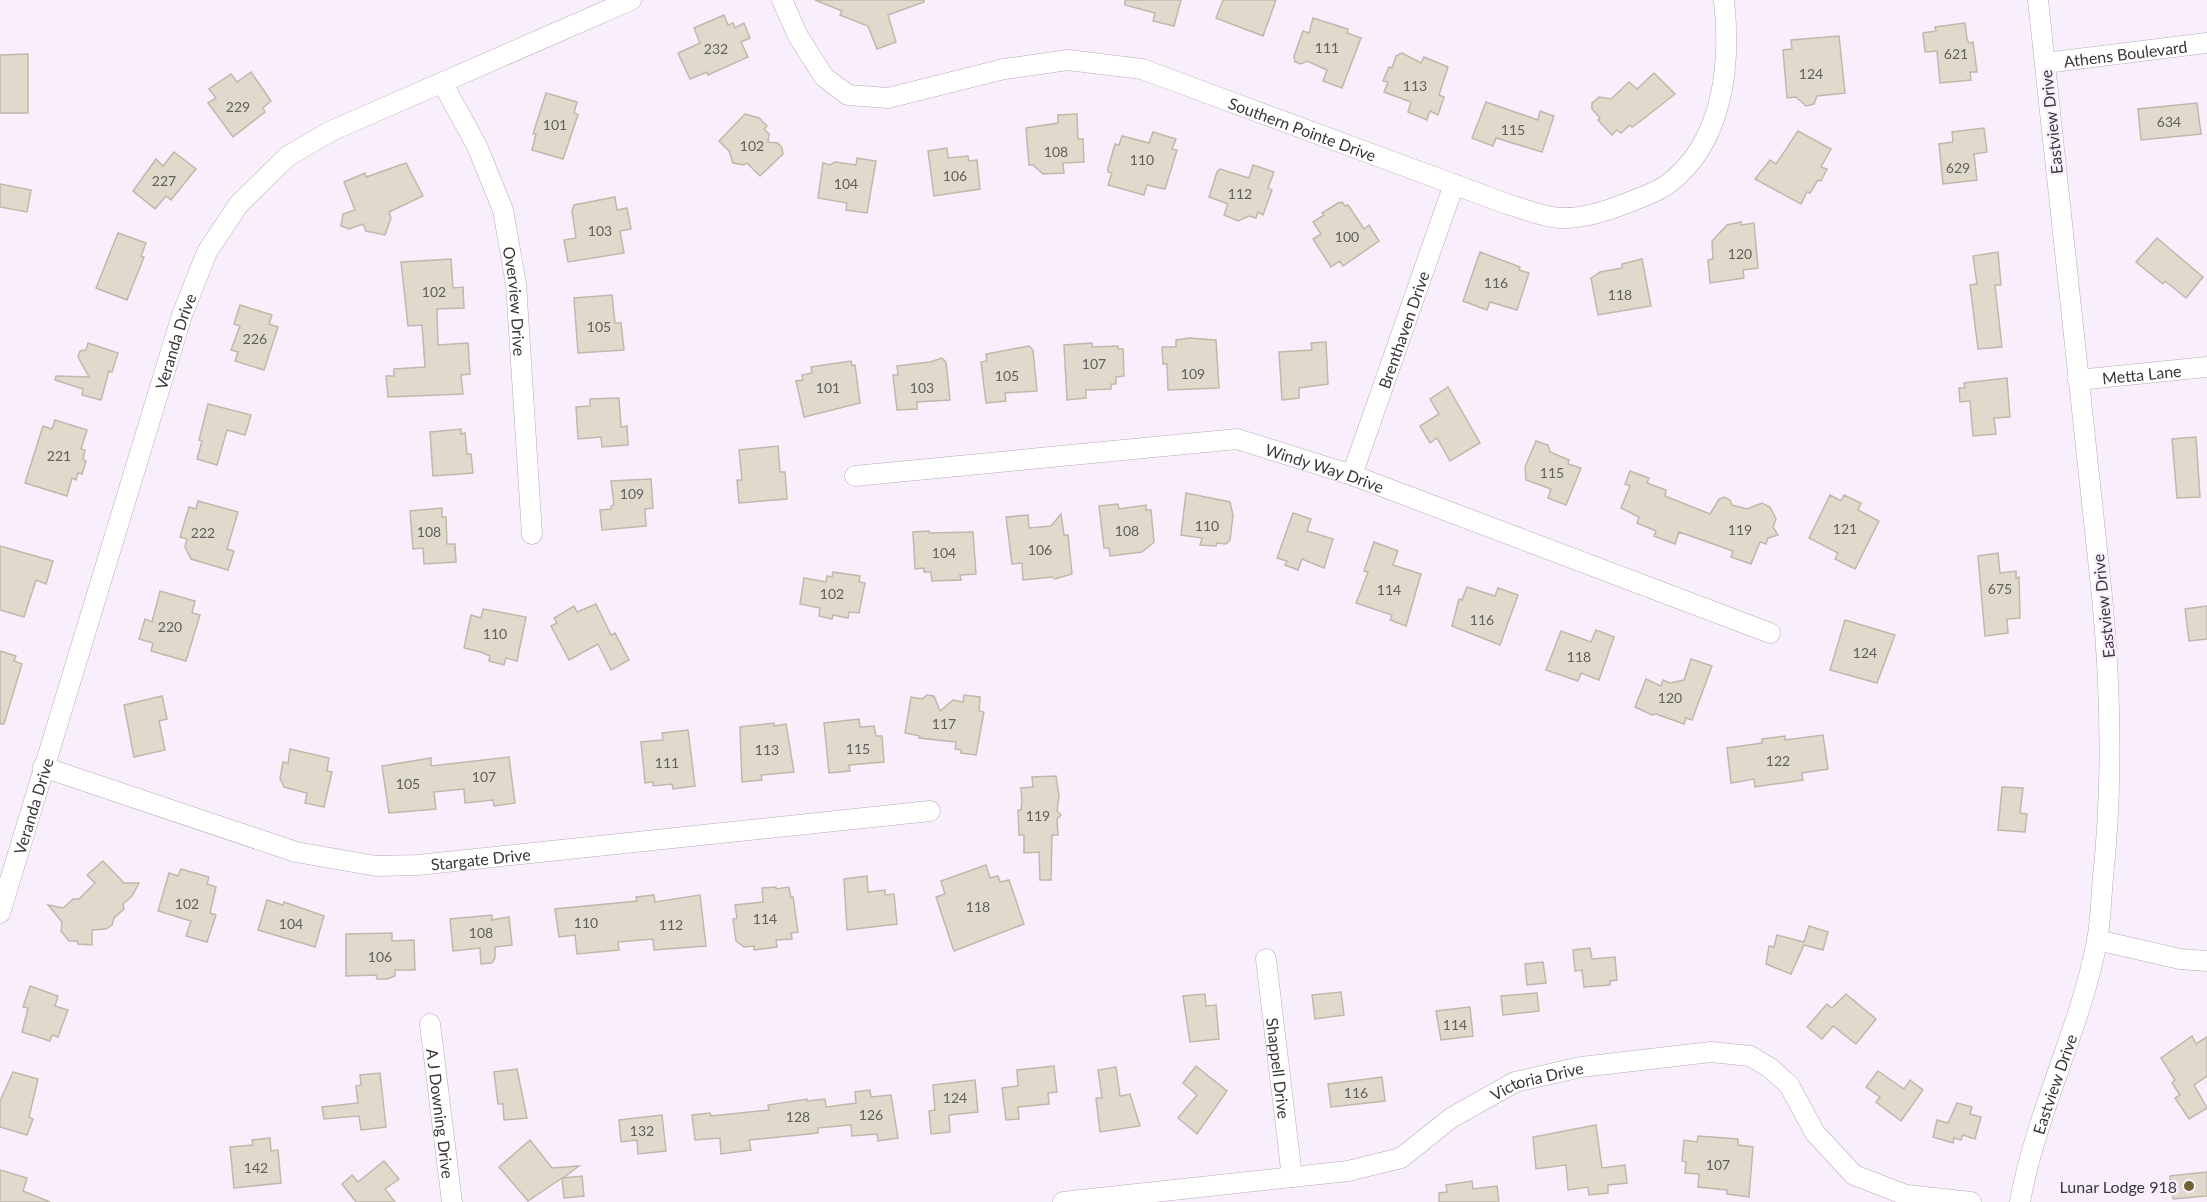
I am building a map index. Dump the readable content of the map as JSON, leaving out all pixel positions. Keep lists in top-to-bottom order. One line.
{"streets":{"street":["Athens Boulevard","Eastview Drive","Southern Pointe Drive","Overview Drive","Brenthaven Drive","Veranda Drive","Metta Lane","Windy Way Drive","Stargate Drive","Shappell Drive","Victoria Drive","A J Downing Drive"]},"crossings":[["Athens Boulevard","Eastview Drive"],["Eastview Drive","Metta Lane"],["Southern Pointe Drive","Brenthaven Drive"],["Overview Drive","Veranda Drive"],["Brenthaven Drive","Windy Way Drive"],["Veranda Drive","Stargate Drive"],["Shappell Drive","Victoria Drive"]],"places":["Lunar Lodge 918"],"house_numbers":["111","232","621","124","113","229","634","101","115","102","108","110","629","106","227","104","112","103","100","120","116","102","118","105","226","107","109","105","101","103","221","115","109","110","121","119","108","108","222","106","104","675","114","102","116","220","110","124","118","120","117","115","113","122","111","107","105","119","102","118","114","110","104","112","108","106","114","116","124","126","128","132","107","142"]}
